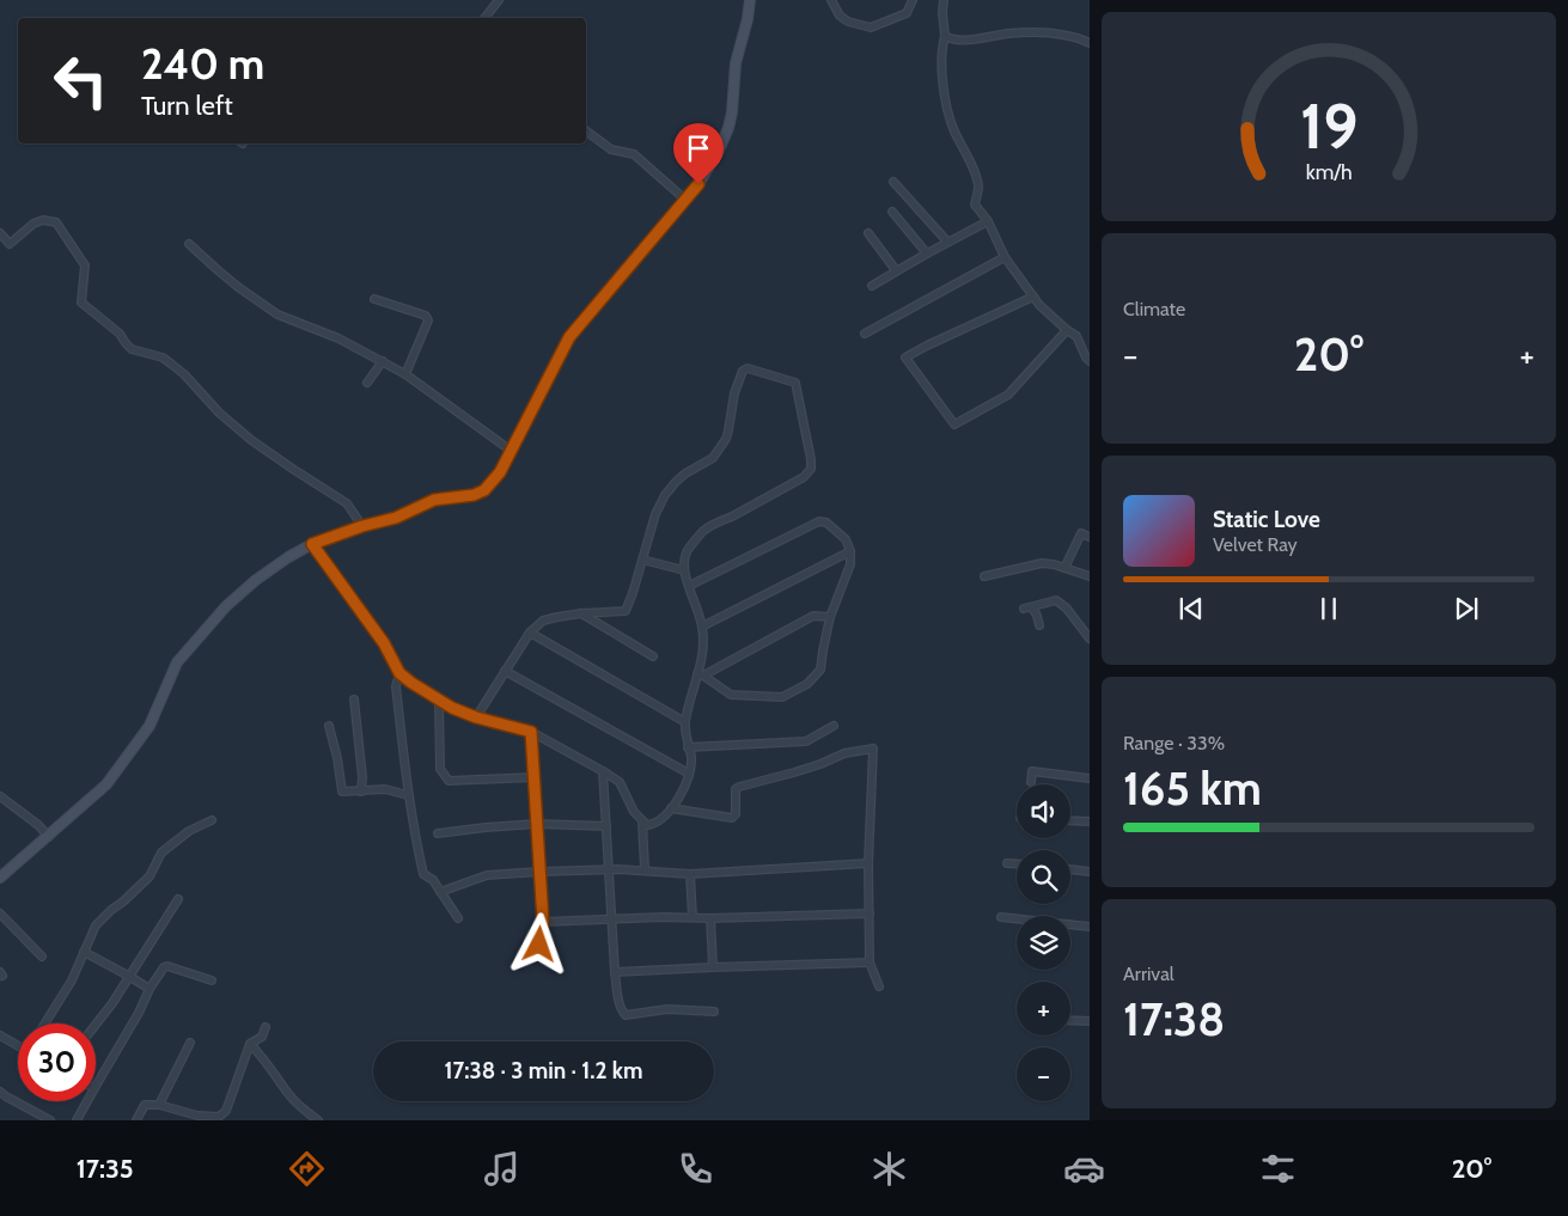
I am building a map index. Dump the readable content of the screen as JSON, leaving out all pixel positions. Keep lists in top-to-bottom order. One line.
{"page":{"turn":["240 m","Turn left"],"tile":["Climate",["Range · 33%","165 km"],["Arrival","17:38"]],"heat":["−","20°","+"],"song":["Static Love","Velvet Ray"],"map_buttons":["+","−"],"limit":"30","trip":"17:38 · 3 min · 1.2 km","tabs":["17:35","20°"],"gauge":["19","km/h"]}}
